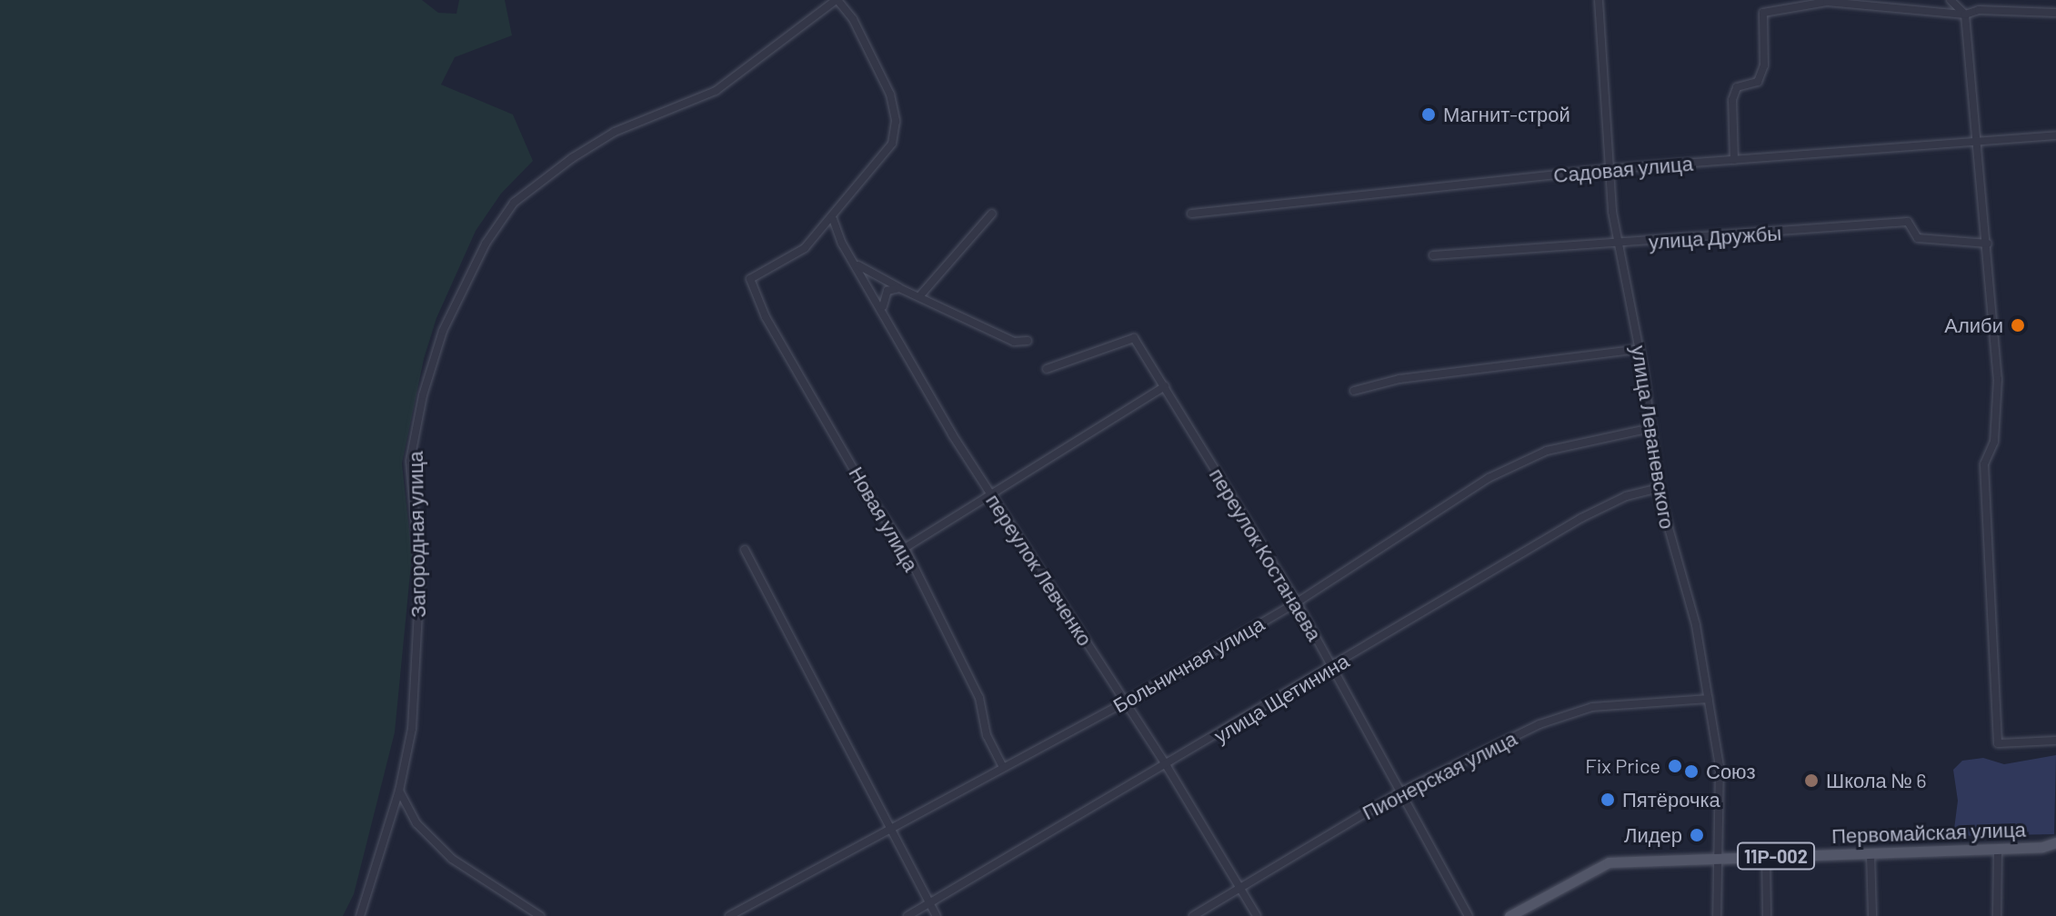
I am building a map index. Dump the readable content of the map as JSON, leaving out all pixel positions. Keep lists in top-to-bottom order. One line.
{"streets":{"main road":["Первомайская улица","11Р-002"],"street":["Садовая улица","улица Дружбы","улица Леваневского","Новая улица","Загородная улица","переулок Костанаева","переулок Левченко","Больничная улица","улица Щетинина","Пионерская улица"]},"crossings":[["Садовая улица","улица Леваневского"],["улица Дружбы","улица Леваневского"],["улица Леваневского","Больничная улица"],["улица Леваневского","улица Щетинина"],["улица Леваневского","Пионерская улица"],["улица Леваневского","Первомайская улица"],["Новая улица","переулок Левченко"],["Новая улица","Больничная улица"],["переулок Костанаева","Больничная улица"],["переулок Костанаева","улица Щетинина"],["переулок Костанаева","Пионерская улица"],["переулок Левченко","Больничная улица"],["переулок Левченко","улица Щетинина"],["переулок Левченко","Пионерская улица"]],"places":["Магнит-строй","Алиби","Fix Price","Союз","Школа № 6","Пятёрочка","Лидер"]}
